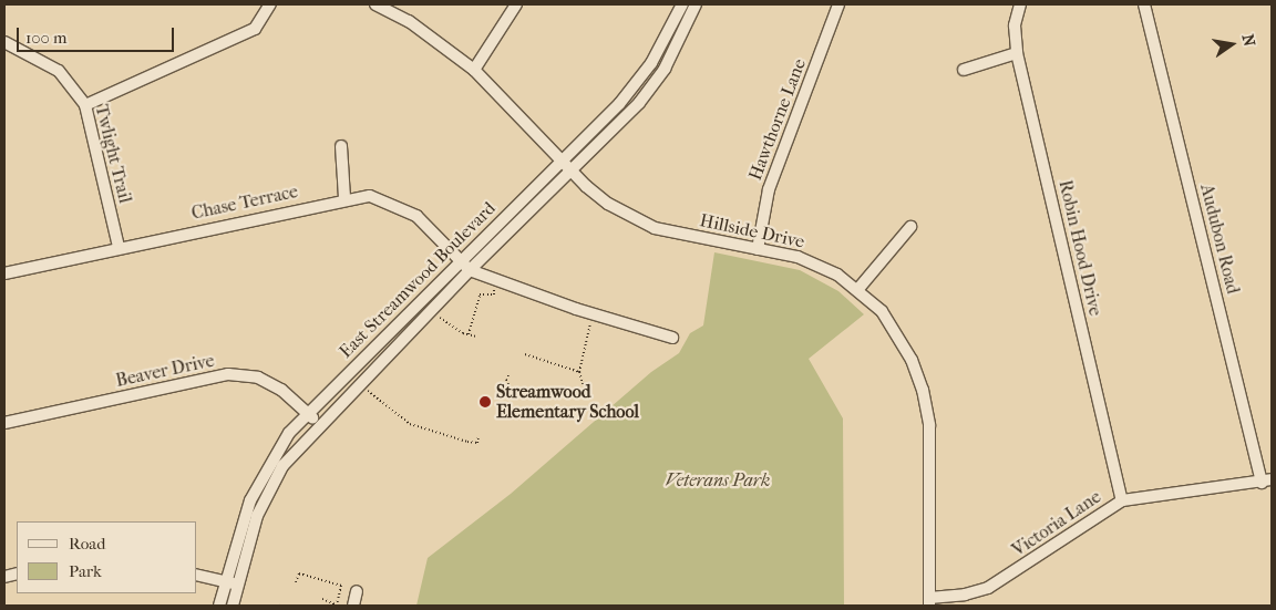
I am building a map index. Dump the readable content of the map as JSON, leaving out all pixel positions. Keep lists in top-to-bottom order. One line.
{"streets":{"street":["Hawthorne Lane","Twlight Trail","Chase Terrace","Hillside Drive","Audubon Road","Robin Hood Drive","East Streamwood Boulevard","Beaver Drive","Victoria Lane"]},"crossings":[["Hawthorne Lane","Hillside Drive"],["Twlight Trail","Chase Terrace"],["Chase Terrace","East Streamwood Boulevard"],["Hillside Drive","East Streamwood Boulevard"],["Hillside Drive","Victoria Lane"],["Audubon Road","Victoria Lane"],["Robin Hood Drive","Victoria Lane"],["East Streamwood Boulevard","Beaver Drive"]],"parks":["Veterans Park"],"places":["Streamwood Elementary School"],"legend":["Road","Park"],"scale_bar":"100 m","north":"right"}
